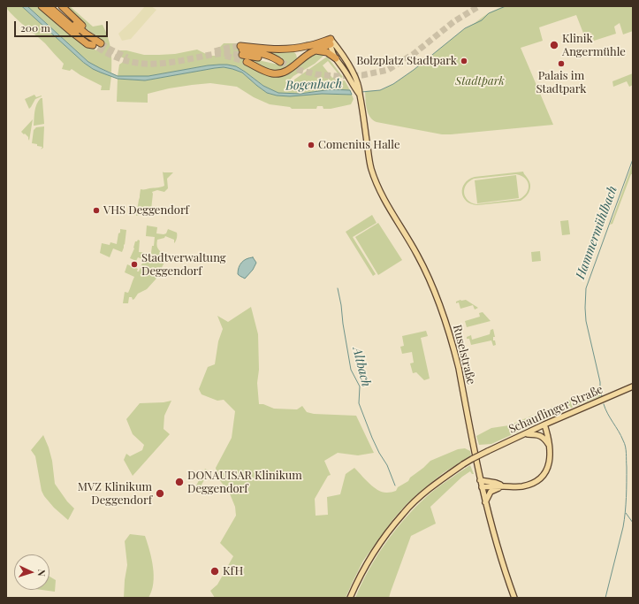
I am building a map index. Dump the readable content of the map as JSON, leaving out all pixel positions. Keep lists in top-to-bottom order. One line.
{"streets":{"main road":["Ruselstraße","Schauflinger Straße"]},"water":["Bogenbach","Hammermühlbach","Altbach"],"parks":["Stadtpark"],"places":["Klinik Angermühle","Bolzplatz Stadtpark","Palais im Stadtpark","Comenius Halle","VHS Deggendorf","Stadtverwaltung Deggendorf","DONAUISAR Klinikum Deggendorf","MVZ Klinikum Deggendorf","KfH"],"scale_bar":"200 m","north":"right"}
